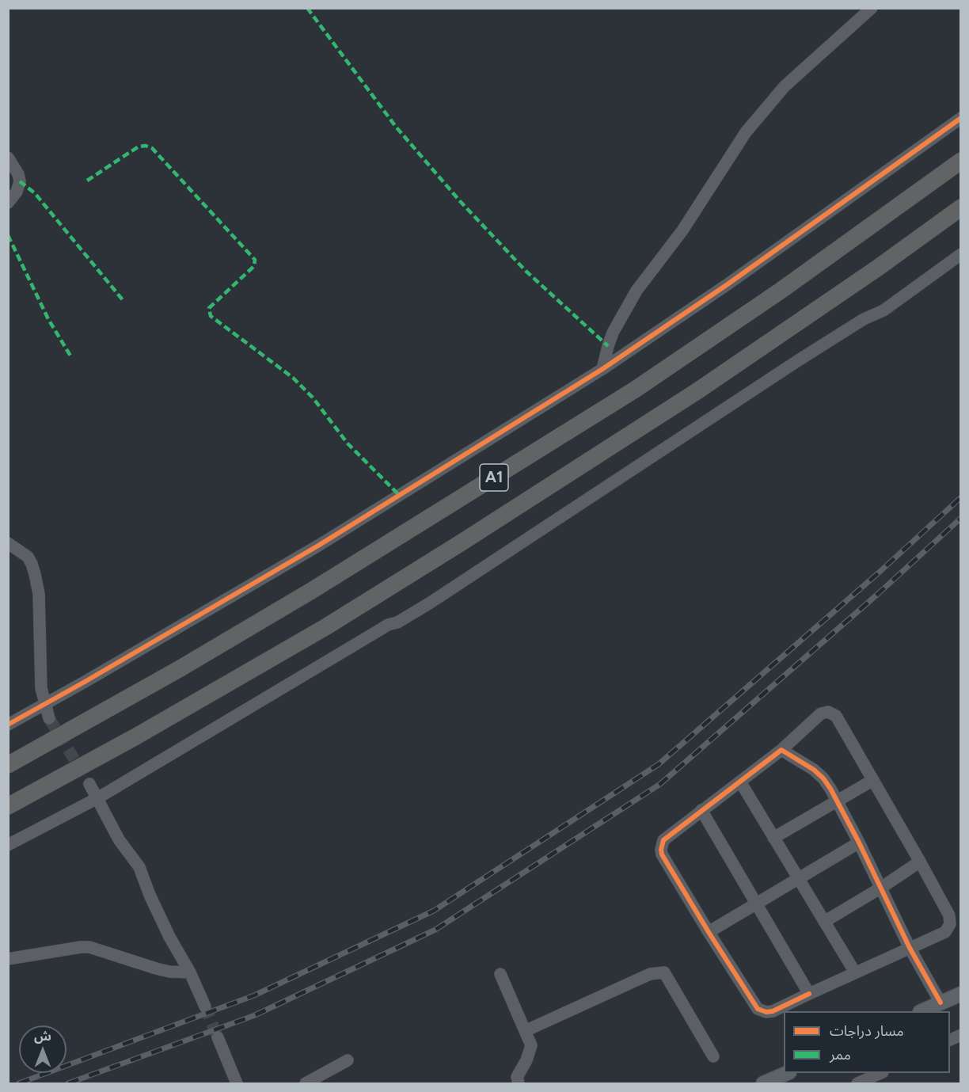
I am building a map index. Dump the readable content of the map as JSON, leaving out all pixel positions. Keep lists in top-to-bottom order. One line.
{"streets":{"highway":["A1"]},"legend":["مسار دراجات","ممر"],"north":"top"}
